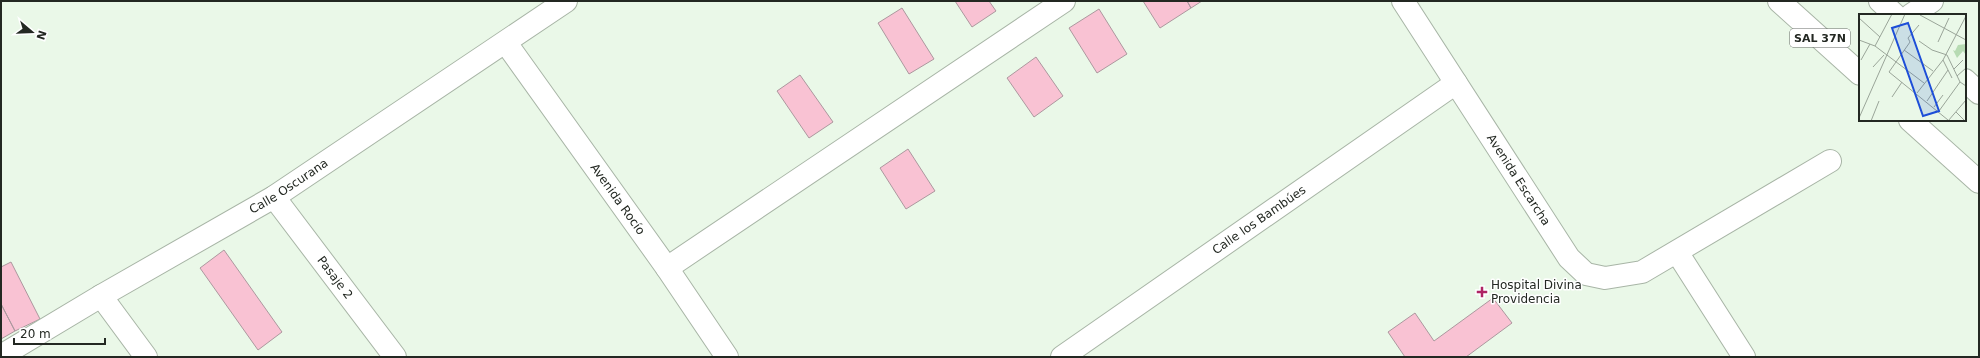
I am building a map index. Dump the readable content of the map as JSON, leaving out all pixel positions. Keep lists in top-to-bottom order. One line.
{"streets":{"main road":["SAL 37N","Avenida Escarcha","Calle Oscurana","Avenida Rocío","Calle los Bambúes","Pasaje 2"]},"crossings":[["Avenida Escarcha","Calle los Bambúes"],["Calle Oscurana","Avenida Rocío"],["Calle Oscurana","Pasaje 2"]],"places":{"health":["Hospital Divina Providencia"]},"scale_bar":"20 m","north":"right"}
